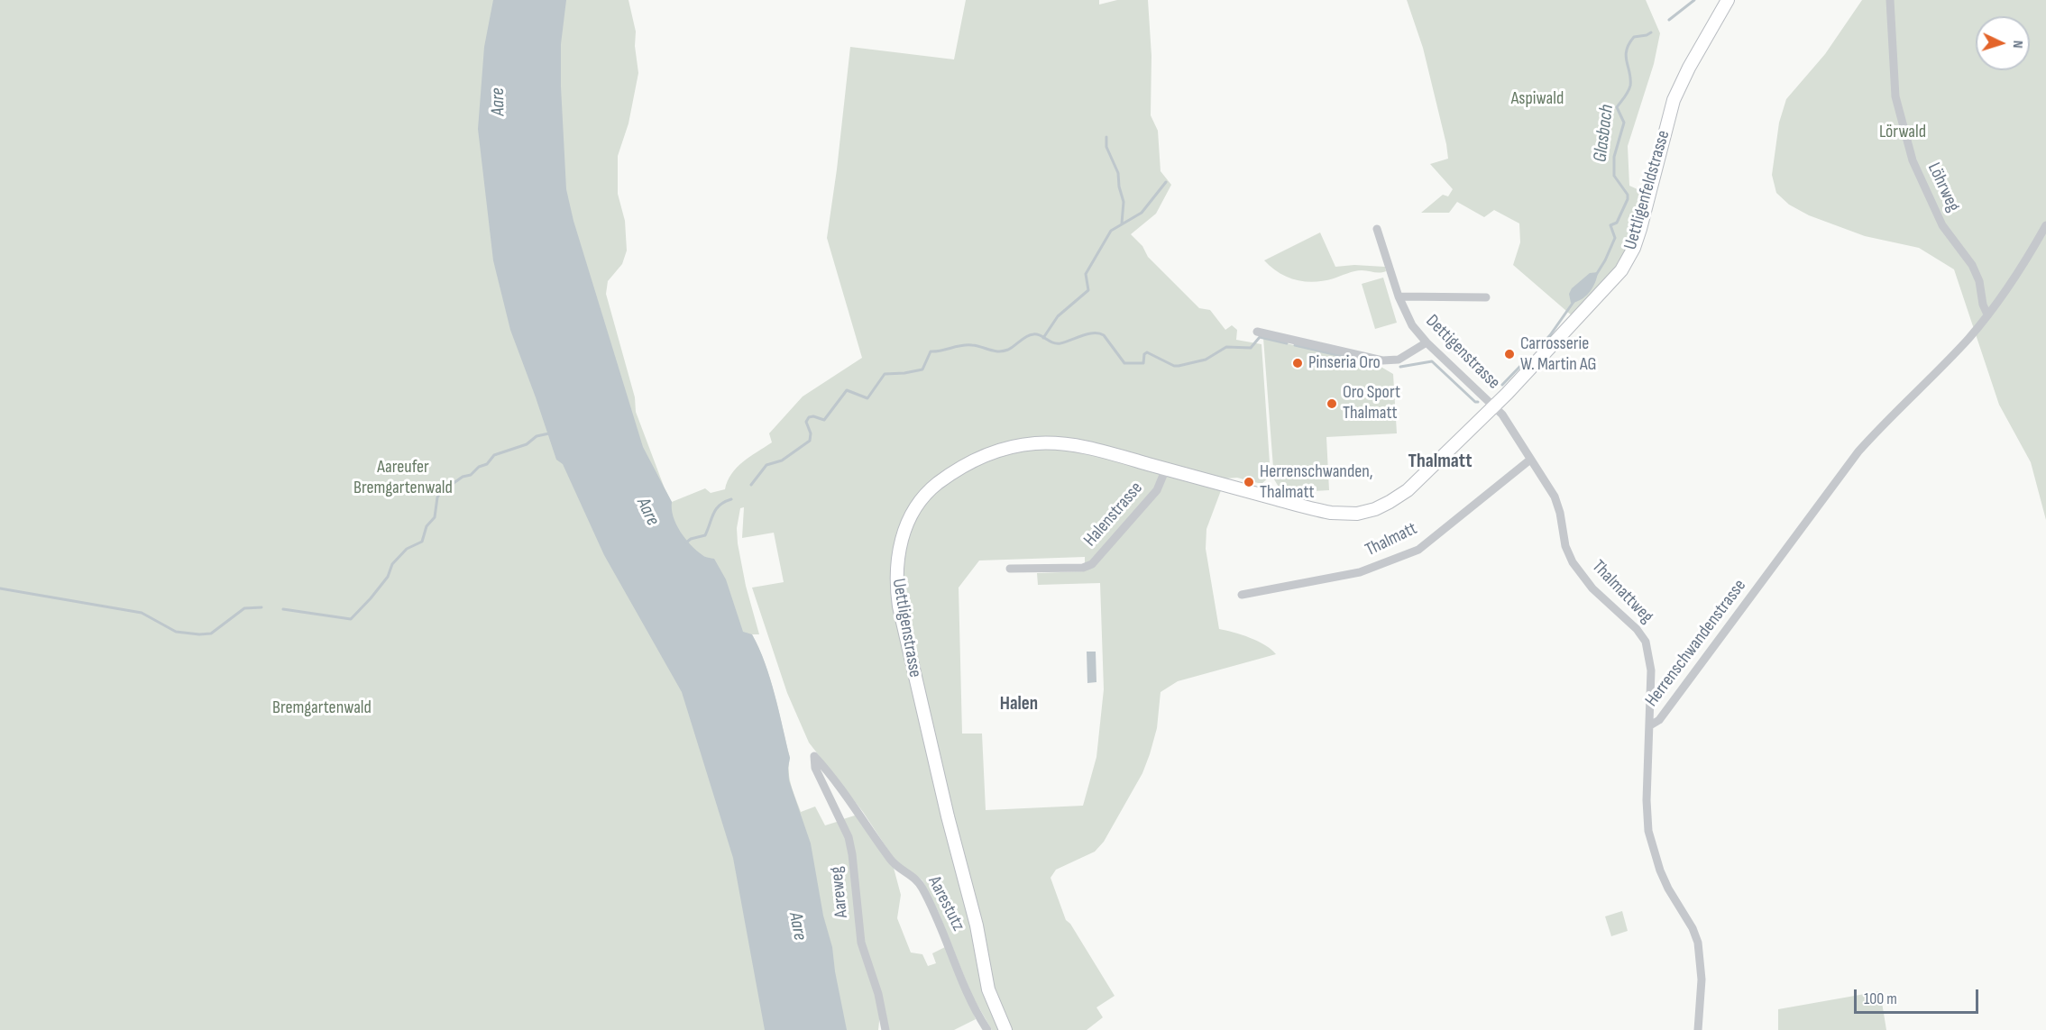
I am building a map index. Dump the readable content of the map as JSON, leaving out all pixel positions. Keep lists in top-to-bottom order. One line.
{"streets":{"main road":["Uettligenfeldstrasse","Uettligenstrasse"],"street":["Löhrweg","Dettigenstrasse","Halenstrasse","Thalmatt","Thalmattweg","Herrenschwandenstrasse","Aareweg","Aarestutz"]},"crossings":[["Löhrweg","Herrenschwandenstrasse"],["Uettligenfeldstrasse","Dettigenstrasse"],["Uettligenfeldstrasse","Thalmattweg"],["Uettligenfeldstrasse","Uettligenstrasse"],["Dettigenstrasse","Thalmattweg"],["Dettigenstrasse","Uettligenstrasse"],["Halenstrasse","Uettligenstrasse"],["Thalmatt","Thalmattweg"],["Thalmattweg","Uettligenstrasse"],["Thalmattweg","Herrenschwandenstrasse"],["Aareweg","Aarestutz"]],"districts":["Thalmatt","Halen"],"water":["Aare","Glasbach"],"parks":["Aspiwald","Lörwald","Aareufer Bremgartenwald","Bremgartenwald"],"places":["Carrosserie W. Martin AG","Pinseria Oro","Oro Sport Thalmatt","Herrenschwanden, Thalmatt"],"scale_bar":"100 m","north":"right"}
